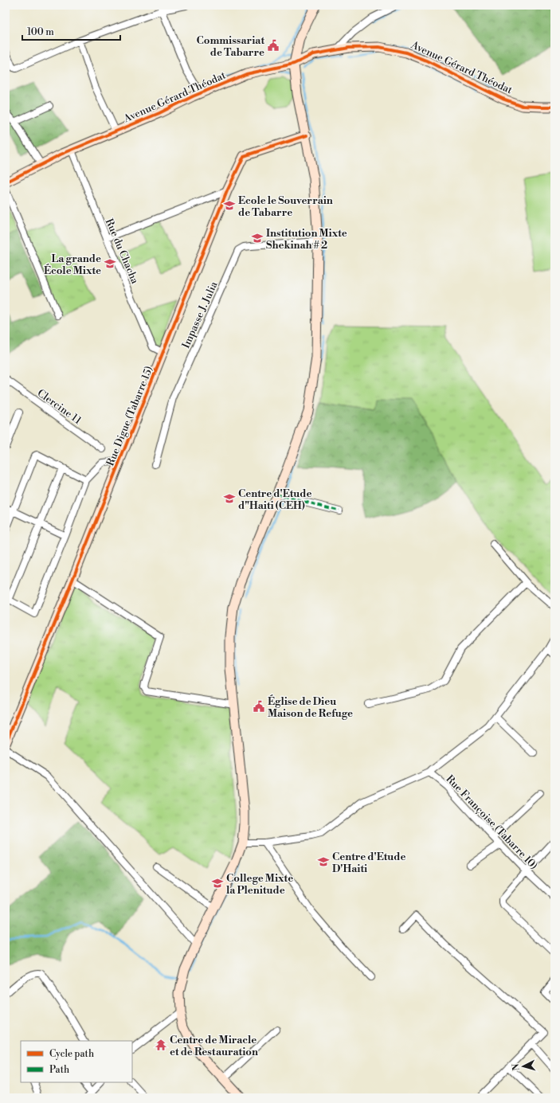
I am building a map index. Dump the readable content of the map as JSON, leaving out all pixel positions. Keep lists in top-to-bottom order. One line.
{"streets":{"street":["Avenue Gérard Théodat","Rue du Chacha","Impasse J. Julia","Clercine 11","Rue Digue (Tabarre 15)","Rue Françoise (Tabarre 10)"]},"crossings":[["Avenue Gérard Théodat","Rue du Chacha"],["Rue du Chacha","Rue Digue (Tabarre 15)"]],"places":{"public building":["Commissariat de Tabarre","Église de Dieu Maison de Refuge"],"school or university":["Ecole le Souverrain de Tabarre","Institution Mixte Shekinah # 2","La grande École Mixte","Centre d'Etude d\"Haiti (CEH)","Centre d'Etude D'Haiti","College Mixte la Plenitude"],"temple":["Centre de Miracle et de Restauration"]},"legend":["Cycle path","Path"],"scale_bar":"100 m","north":"left"}
